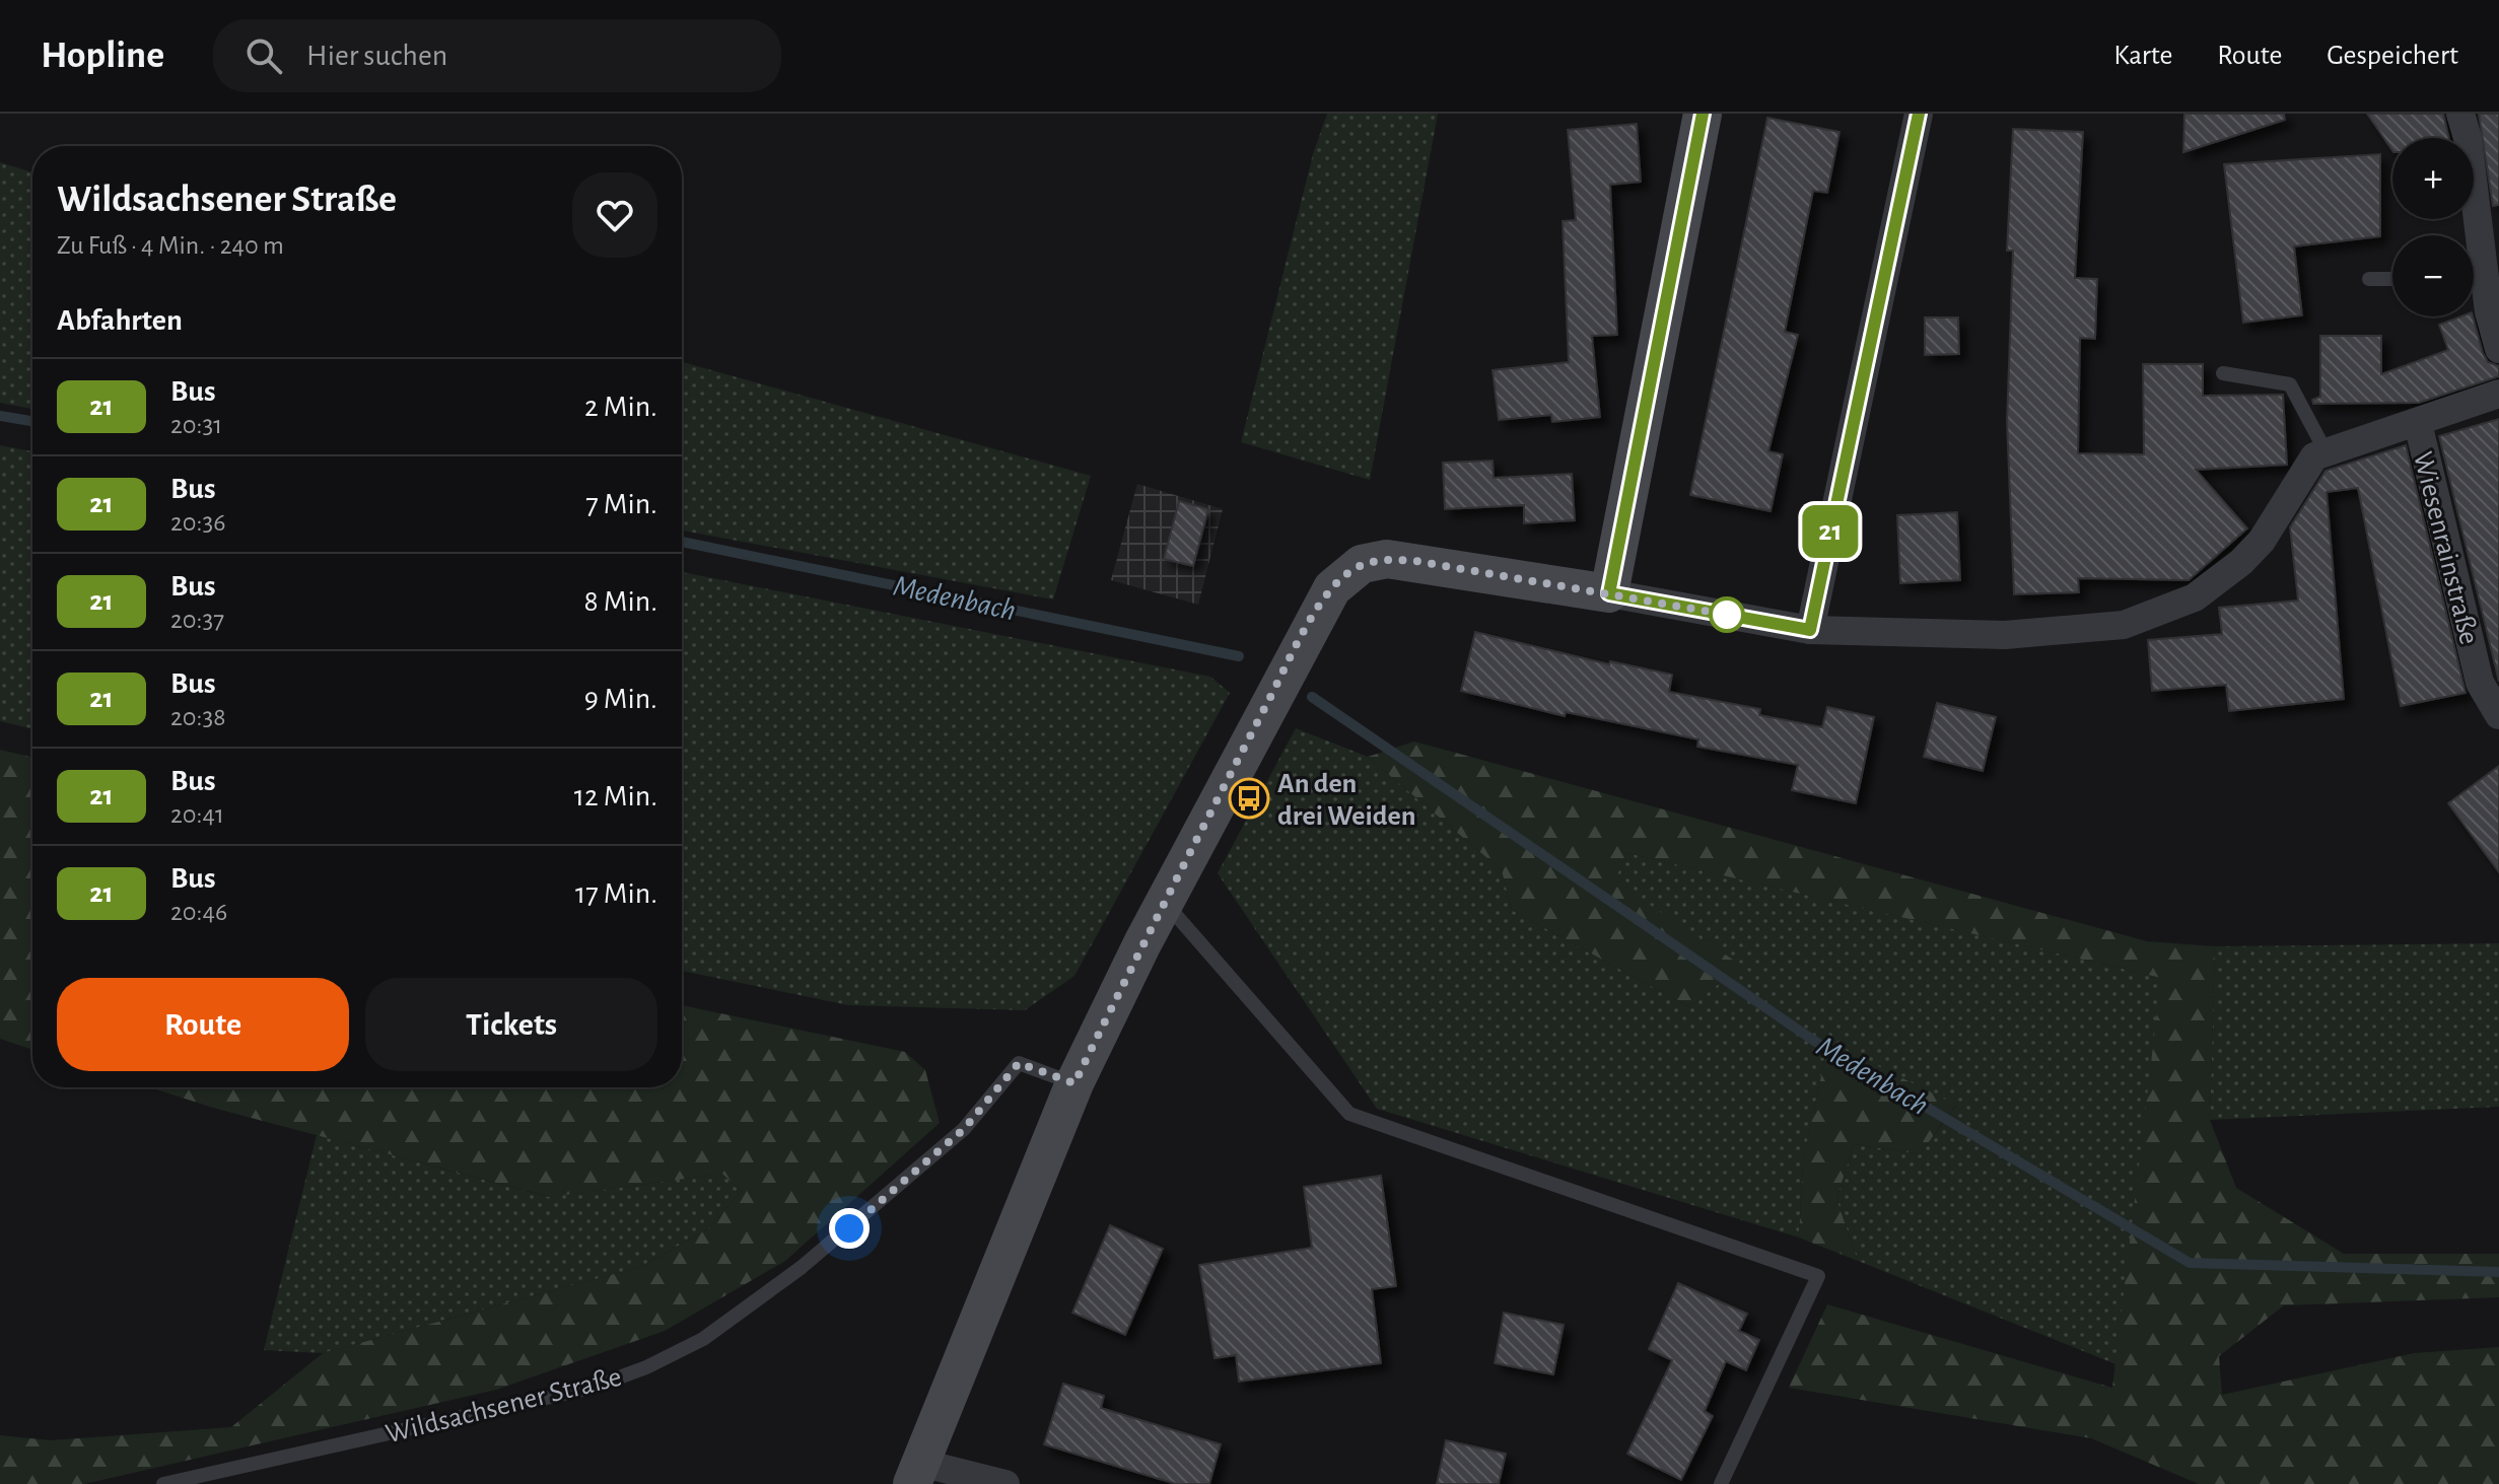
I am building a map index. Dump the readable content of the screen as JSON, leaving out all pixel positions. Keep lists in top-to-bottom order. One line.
{"streets":{"street":["Wiesenrainstraße"],"lane":["Wildsachsener Straße"]},"water":["Medenbach"],"places":{"bus stop":["An den drei Weiden"]},"lines":["bus line 21"],"page":{"header":"Hopline","search":"Hier suchen","nav":["Karte","Route","Gespeichert"],"on_map":"21","map_buttons":["+","−"],"heading":[["Wildsachsener Straße","Zu Fuß · 4 Min. · 240 m"],"Abfahrten"],"list":[{"mark":"21","name":"Bus","note":"20:31","value":"2 Min."},{"mark":"21","name":"Bus","note":"20:36","value":"7 Min."},{"mark":"21","name":"Bus","note":"20:37","value":"8 Min."},{"mark":"21","name":"Bus","note":"20:38","value":"9 Min."},{"mark":"21","name":"Bus","note":"20:41","value":"12 Min."},{"mark":"21","name":"Bus","note":"20:46","value":"17 Min."}],"buttons":["Route","Tickets"]}}
